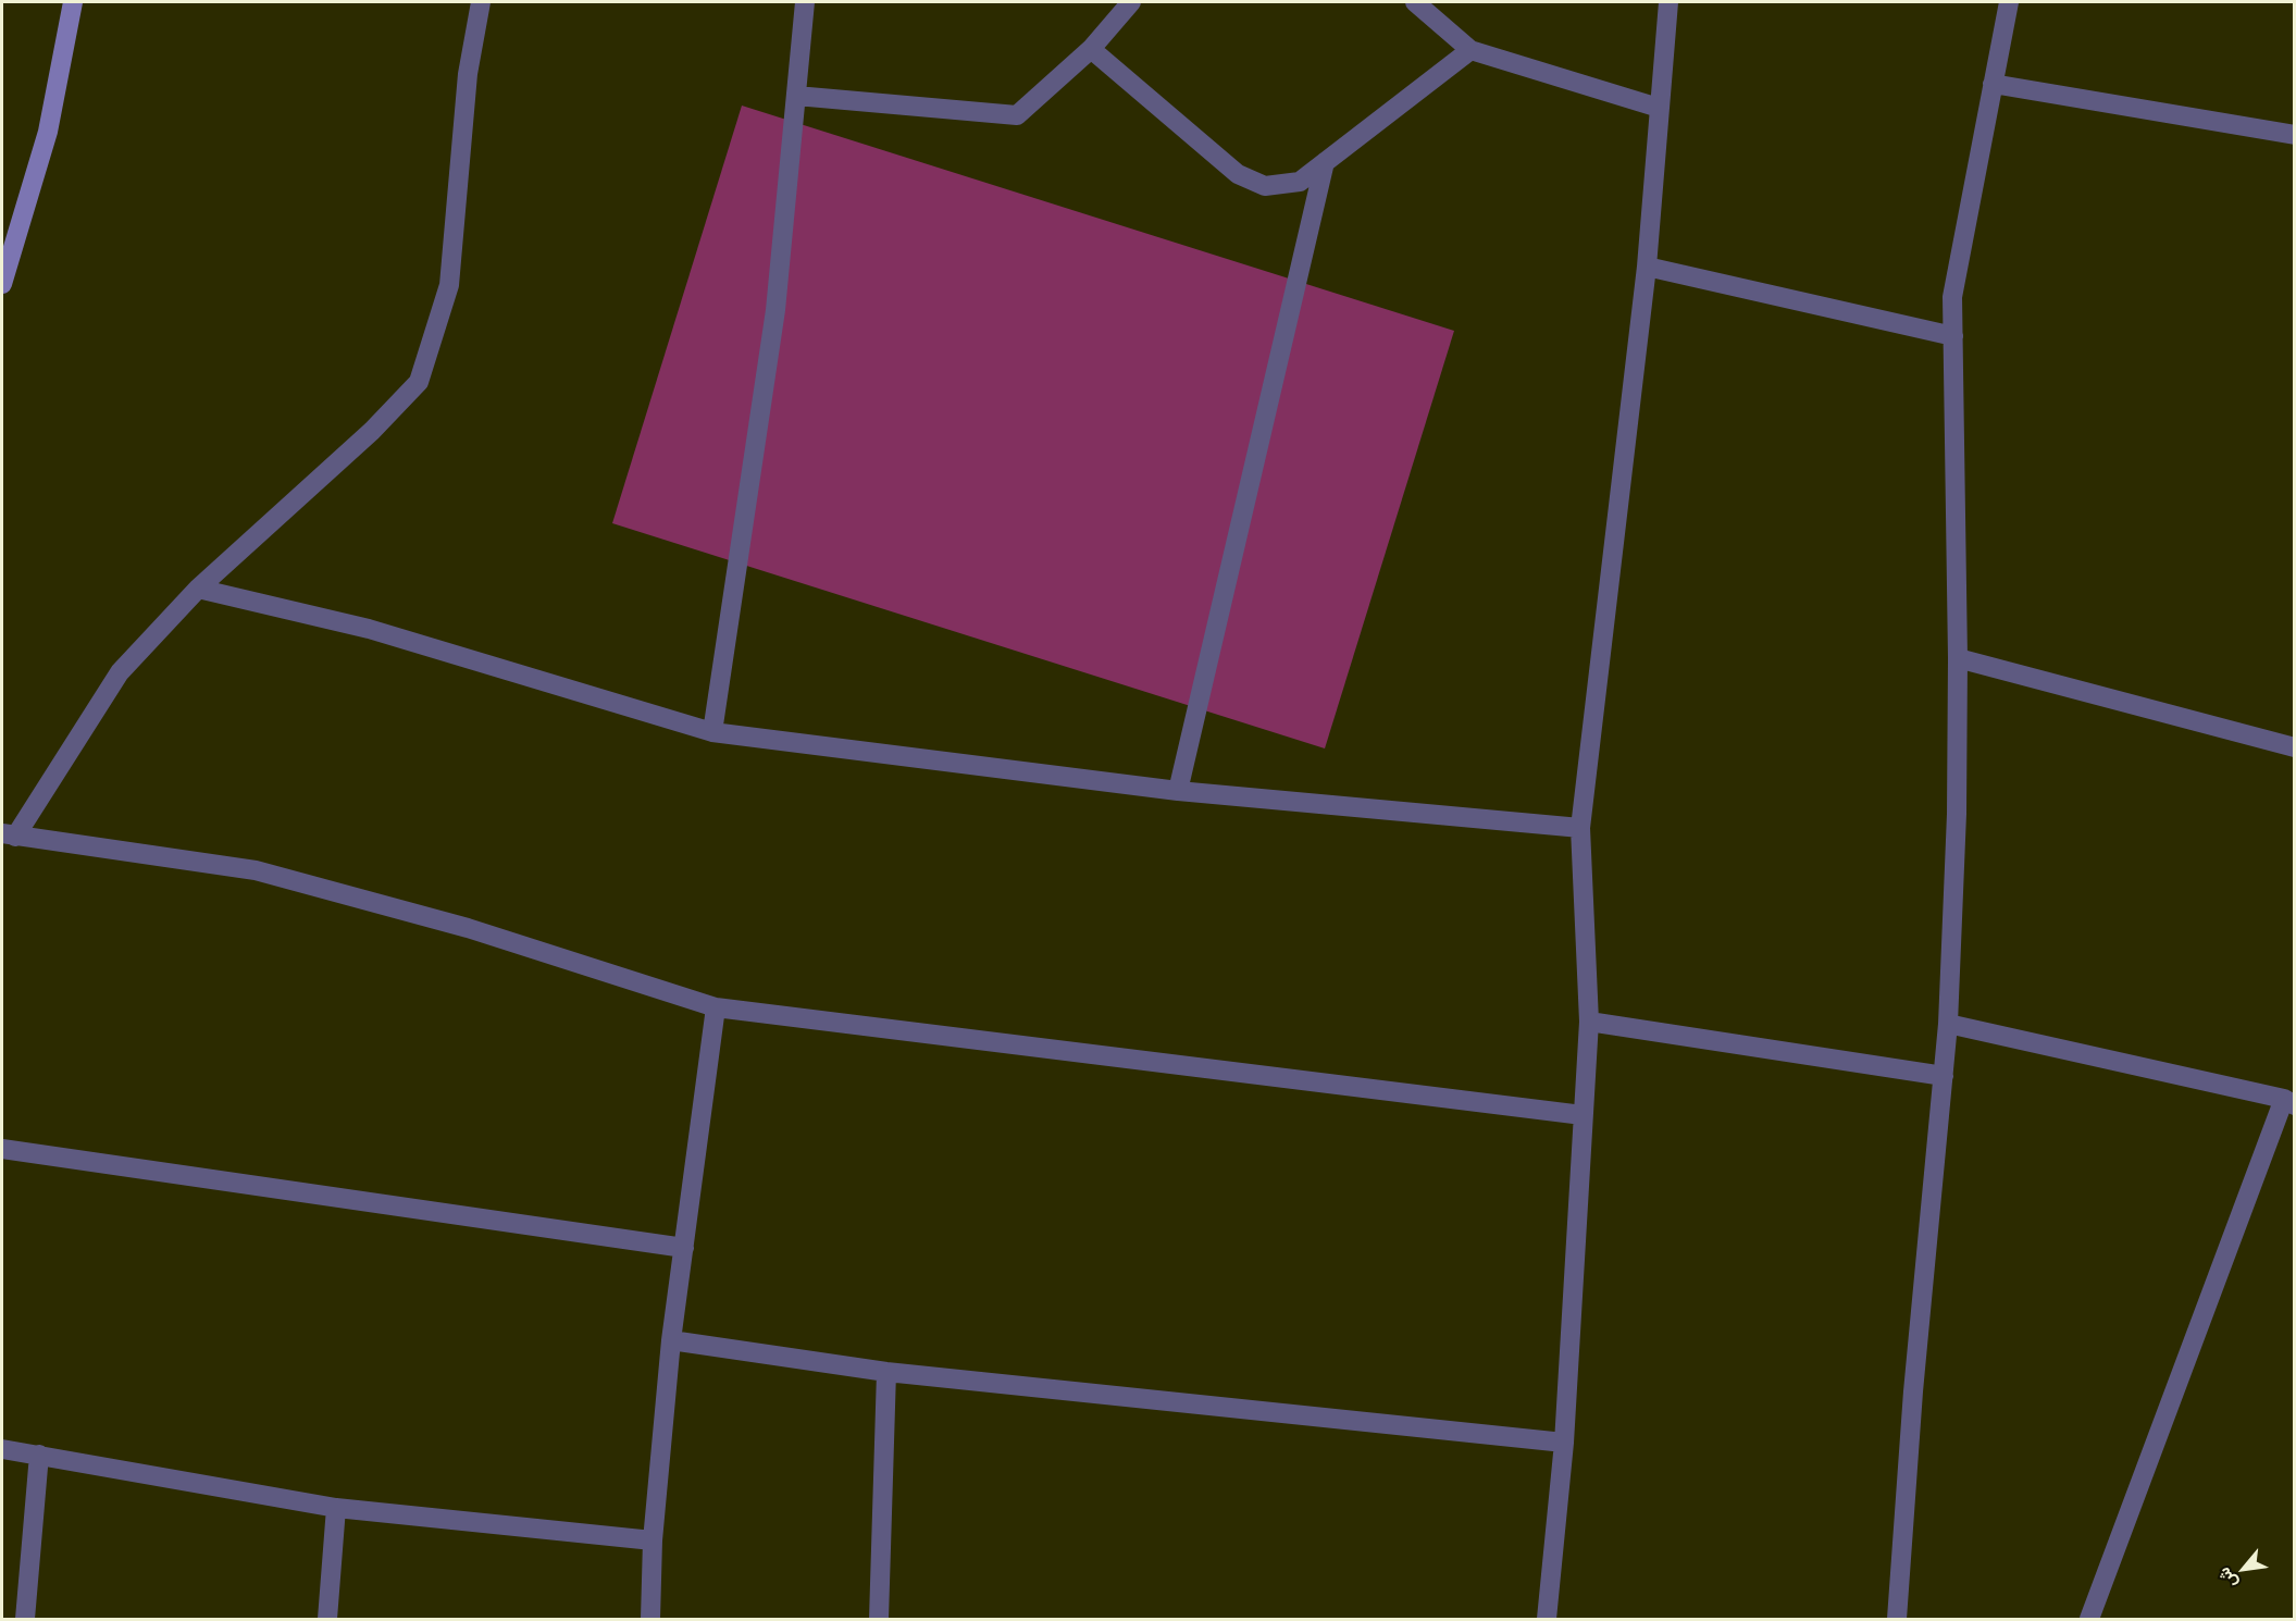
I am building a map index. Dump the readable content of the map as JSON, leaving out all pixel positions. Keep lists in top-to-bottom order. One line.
{"north":"bottom left"}
